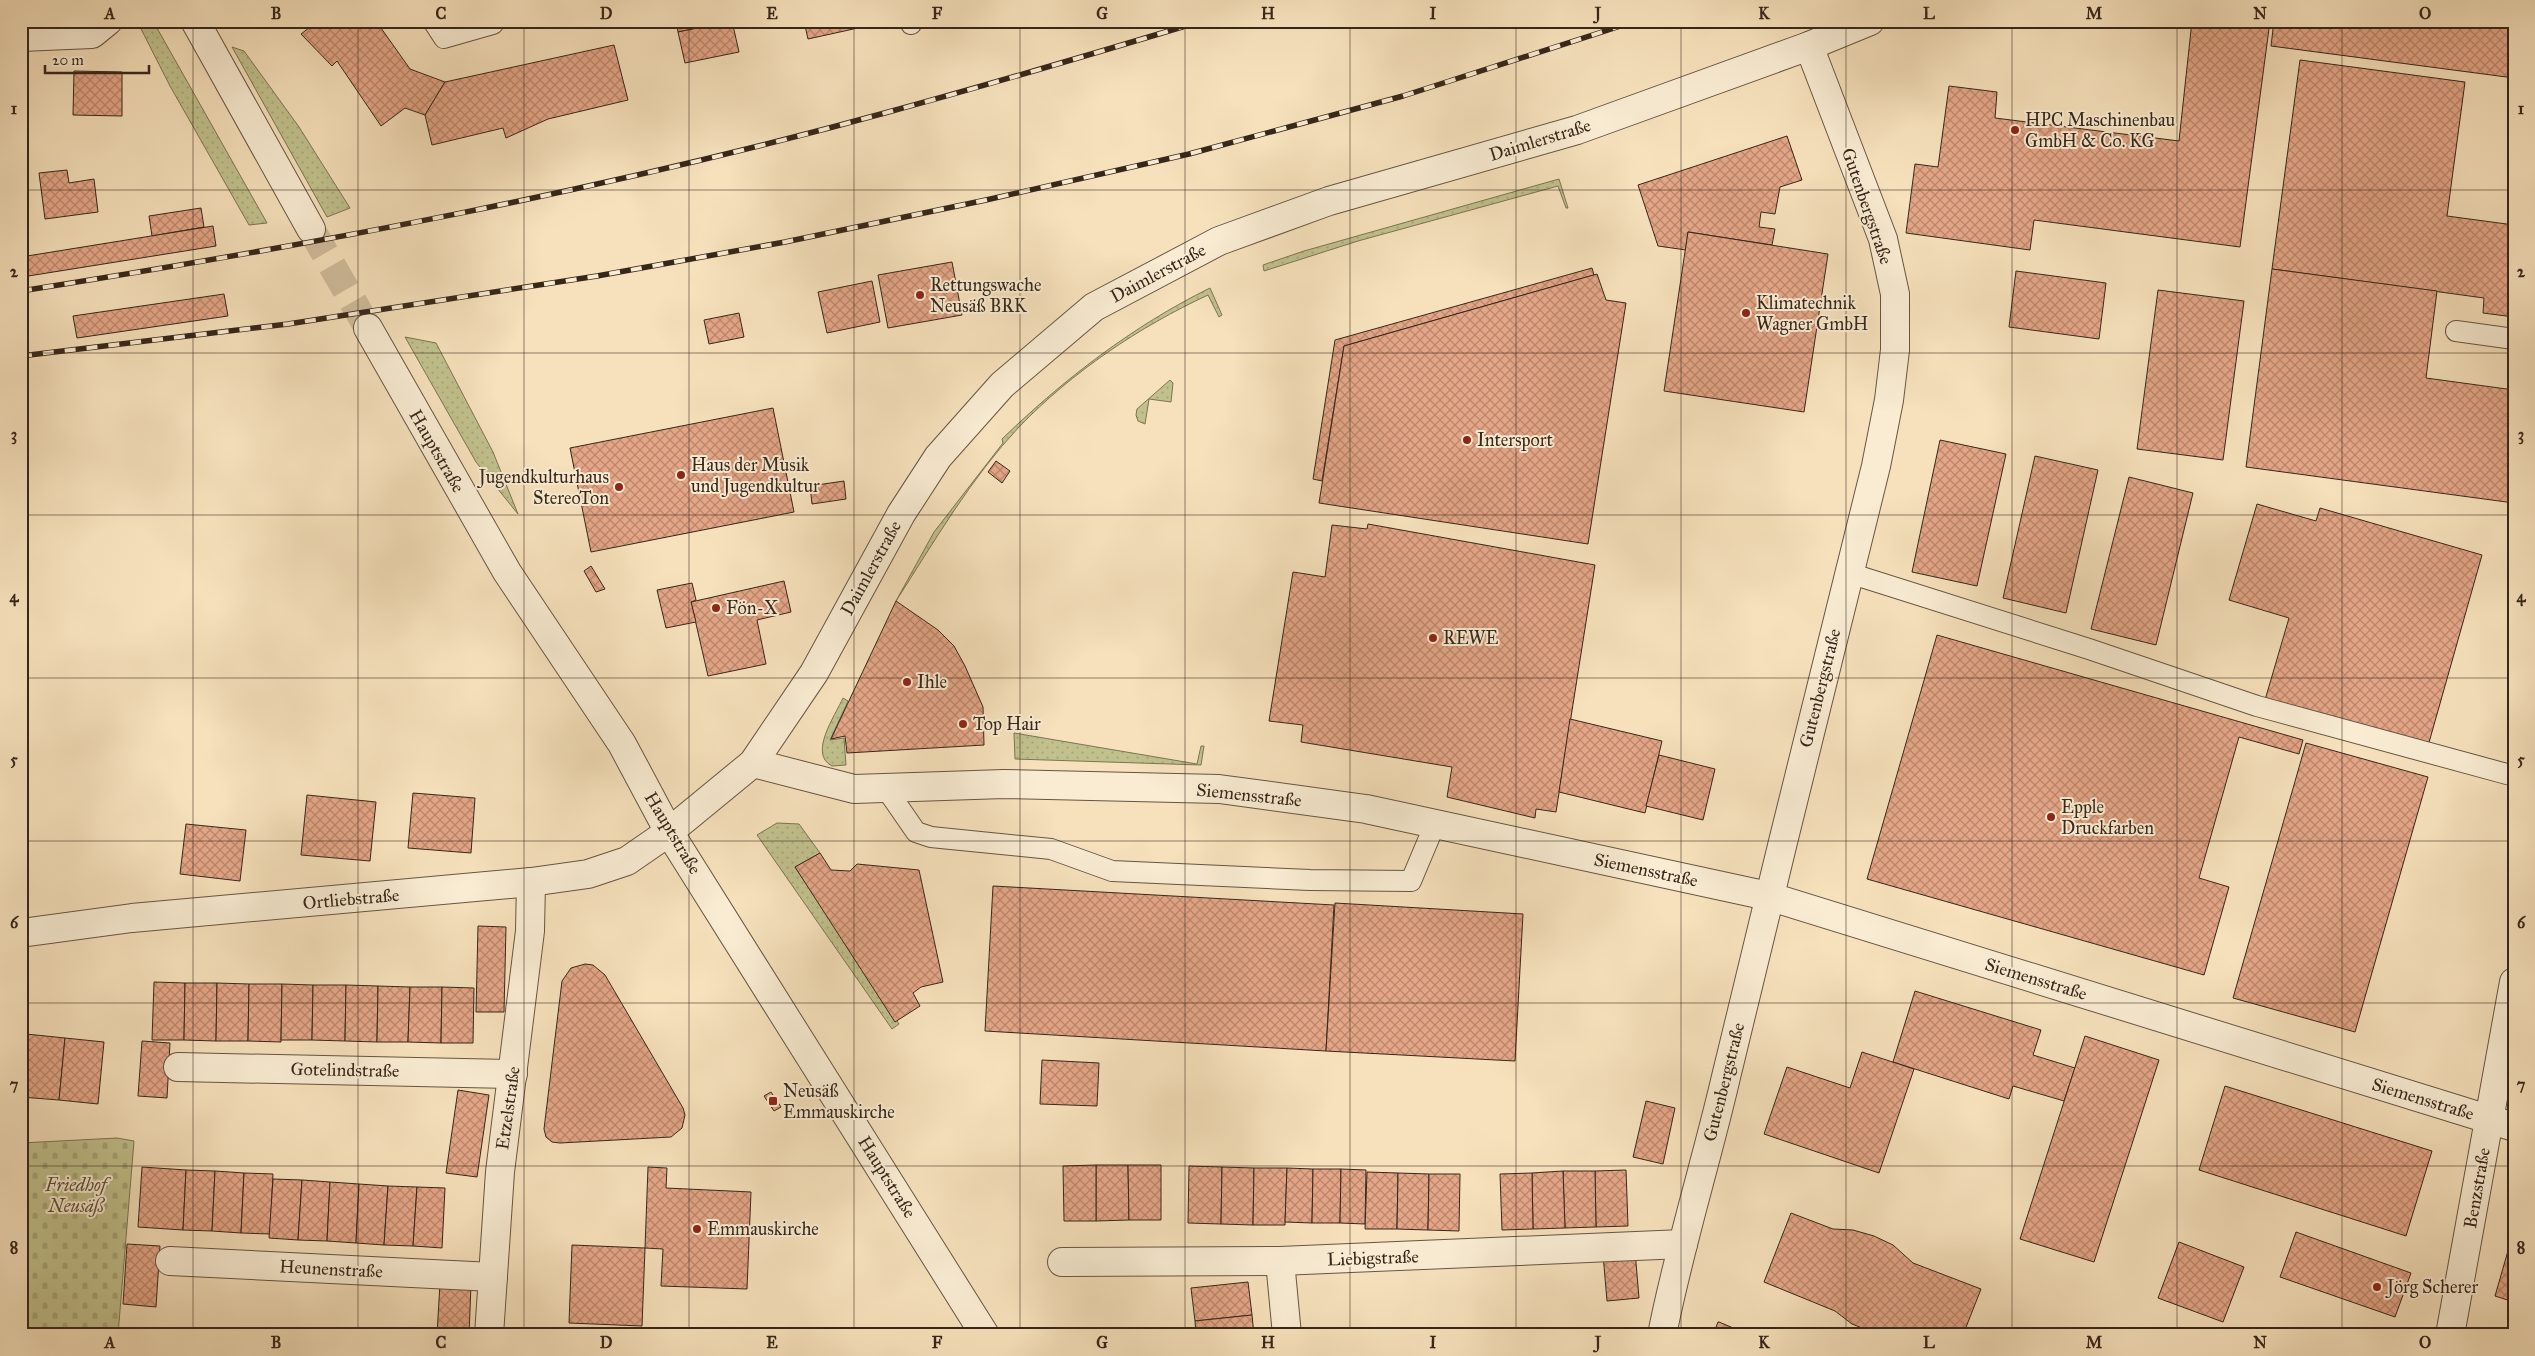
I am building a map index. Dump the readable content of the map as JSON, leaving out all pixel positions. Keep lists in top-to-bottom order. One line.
{"streets":{"street":["Daimlerstraße","Gutenbergstraße","Hauptstraße","Siemensstraße","Ortliebstraße","Gotelindstraße","Etzelstraße","Benzstraße","Liebigstraße","Heunenstraße"]},"crossings":[["Daimlerstraße","Gutenbergstraße"],["Daimlerstraße","Hauptstraße"],["Daimlerstraße","Siemensstraße"],["Daimlerstraße","Ortliebstraße"],["Gutenbergstraße","Siemensstraße"],["Gutenbergstraße","Liebigstraße"],["Hauptstraße","Ortliebstraße"],["Siemensstraße","Benzstraße"],["Ortliebstraße","Etzelstraße"],["Gotelindstraße","Etzelstraße"],["Etzelstraße","Heunenstraße"]],"parks":["Friedhof Neusäß"],"places":{"other":["HPC Maschinenbau GmbH & Co. KG","Rettungswache Neusäß BRK","Klimatechnik Wagner GmbH","Intersport","Haus der Musik und Jugendkultur","Jugendkulturhaus StereoTon","Fön-X","REWE","Ihle","Top Hair","Epple Druckfarben","Emmauskirche","Jörg Scherer"],"transit":["Neusäß Emmauskirche"]},"scale_bar":"20 m","grid":{"columns":["A","B","C","D","E","F","G","H","I","J","K","L","M","N","O"],"rows":["1","2","3","4","5","6","7","8"]}}
